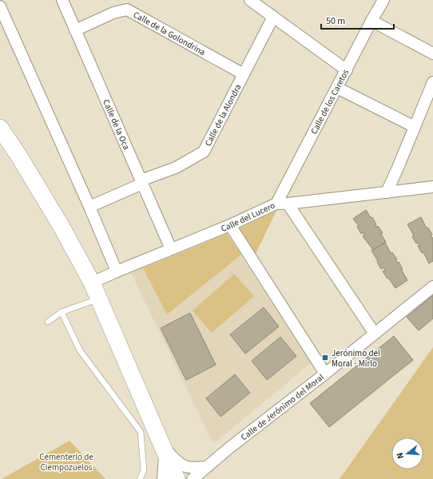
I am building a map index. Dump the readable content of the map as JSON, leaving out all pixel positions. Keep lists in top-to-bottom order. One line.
{"streets":{"street":["Calle de la Golondrina","Calle de los Caretos","Calle de la Alondra","Calle de la Oca","Calle del Lucero","Calle de Jerónimo del Moral"]},"crossings":[["Calle de la Golondrina","Calle de la Alondra"],["Calle de la Golondrina","Calle de la Oca"],["Calle de los Caretos","Calle del Lucero"],["Calle de la Alondra","Calle de la Oca"],["Calle de la Oca","Calle del Lucero"]],"parks":["Cementerio de Ciempozuelos"],"places":{"transit":["Jerónimo del Moral - Mirlo"]},"scale_bar":"50 m","north":"left"}
